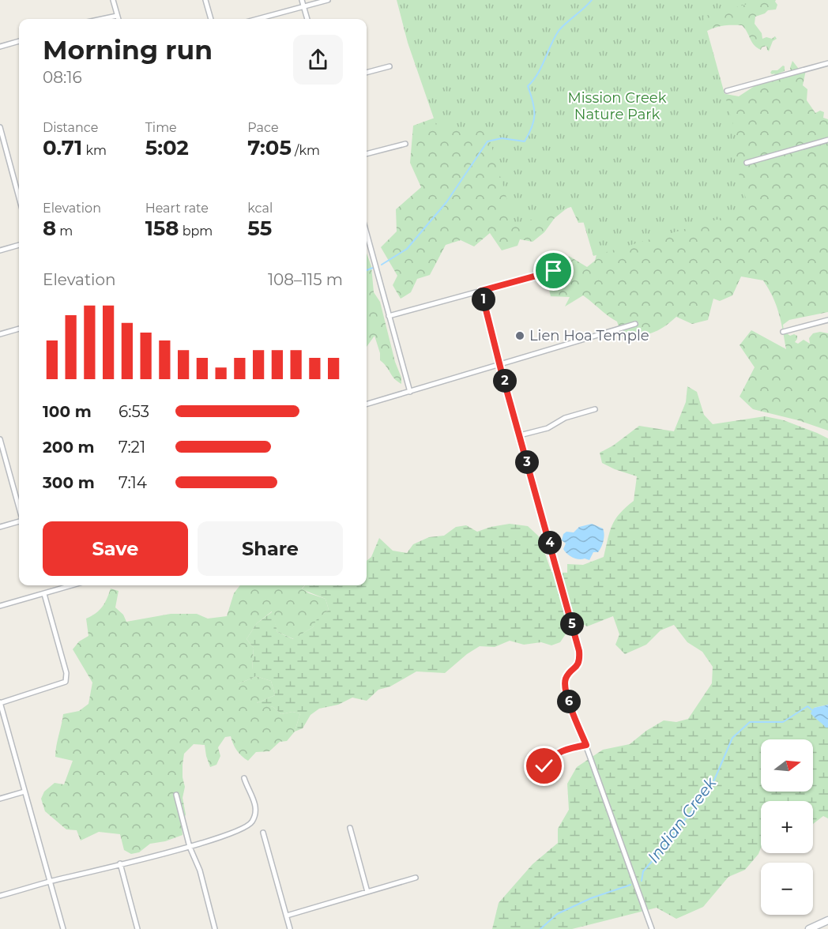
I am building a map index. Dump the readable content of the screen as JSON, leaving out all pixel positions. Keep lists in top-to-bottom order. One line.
{"water":["Indian Creek"],"parks":["Mission Creek Nature Park"],"places":["Lien Hoa Temple"],"north":"right","page":{"heading":["Morning run","08:16"],"stats":[["Distance","0.71 km"],["Time","5:02"],["Pace","7:05 /km"],["Elevation","8 m"],["Heart rate","158 bpm"],["kcal","55"]],"chart":["Elevation","108–115 m"],"pins":["1","2","3","4","5","6"],"list":[{"name":"100 m","note":"6:53"},{"name":"200 m","note":"7:21"},{"name":"300 m","note":"7:14"}],"buttons":["Save","Share"],"map_buttons":["+","−"]}}
